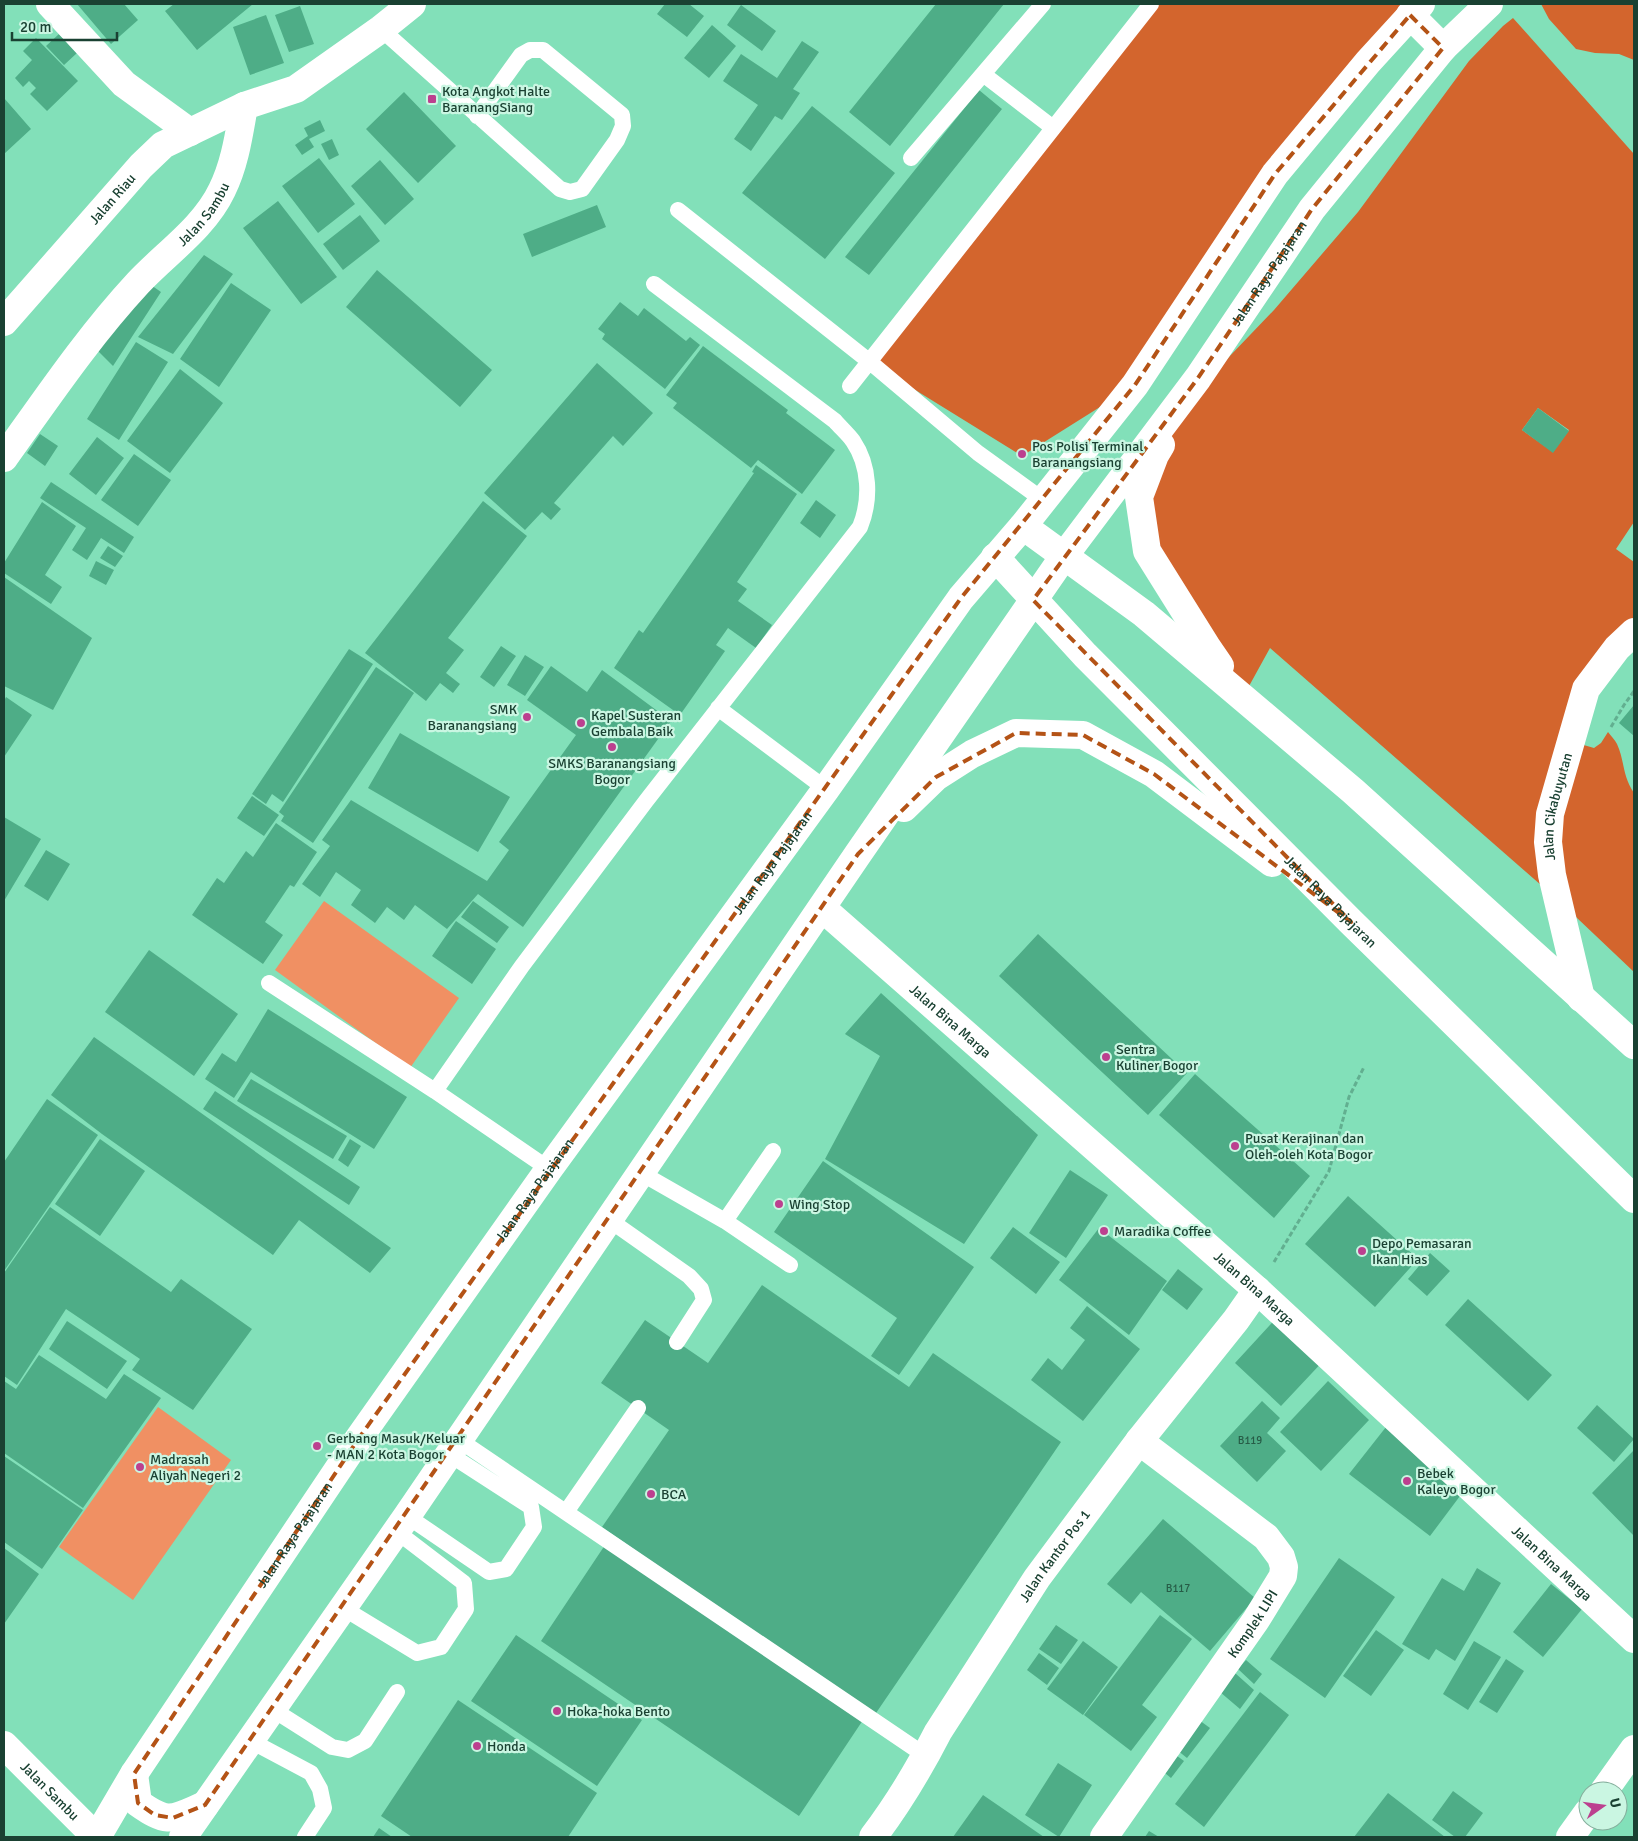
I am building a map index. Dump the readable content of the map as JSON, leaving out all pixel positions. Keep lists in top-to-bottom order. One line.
{"streets":{"main road":["Jalan Riau","Jalan Sambu","Jalan Raya Pajajaran","Jalan Cikabuyutan","Jalan Bina Marga","Jalan Kantor Pos 1","Komplek LIPI"]},"crossings":[["Jalan Riau","Jalan Sambu"],["Jalan Sambu","Jalan Raya Pajajaran"],["Jalan Raya Pajajaran","Jalan Bina Marga"],["Jalan Bina Marga","Jalan Kantor Pos 1"],["Jalan Kantor Pos 1","Komplek LIPI"]],"places":{"transit":["Kota Angkot Halte BaranangSiang"],"other":["Pos Polisi Terminal Baranangsiang","SMK Baranangsiang","Kapel Susteran Gembala Baik","SMKS Baranangsiang Bogor","Sentra Kuliner Bogor","Pusat Kerajinan dan Oleh-oleh Kota Bogor","Wing Stop","Maradika Coffee","Depo Pemasaran Ikan Hias","Gerbang Masuk/Keluar - MAN 2 Kota Bogor","Madrasah Aliyah Negeri 2","Bebek Kaleyo Bogor","BCA","Hoka-hoka Bento","Honda"]},"house_numbers":["B119","B117"],"scale_bar":"20 m","north":"right"}
